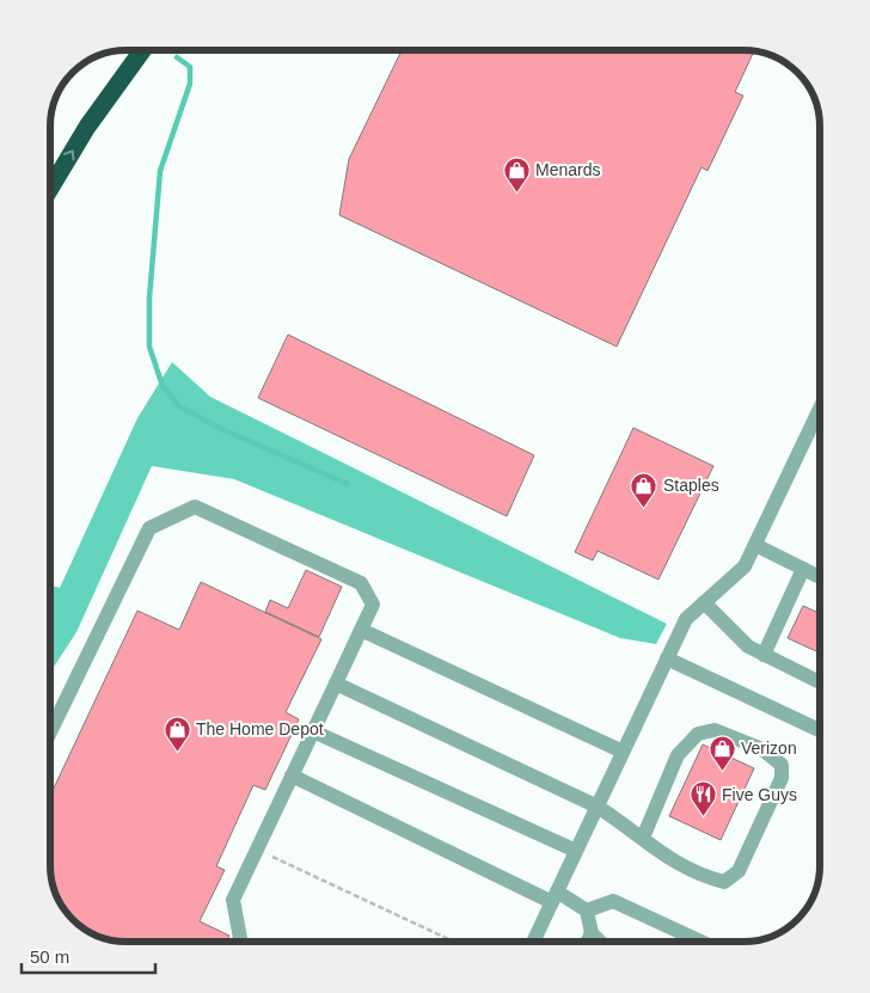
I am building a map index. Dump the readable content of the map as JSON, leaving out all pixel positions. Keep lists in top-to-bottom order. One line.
{"places":{"shop":["Menards","Staples","The Home Depot","Verizon"],"restaurant":["Five Guys"]},"scale_bar":"50 m"}
